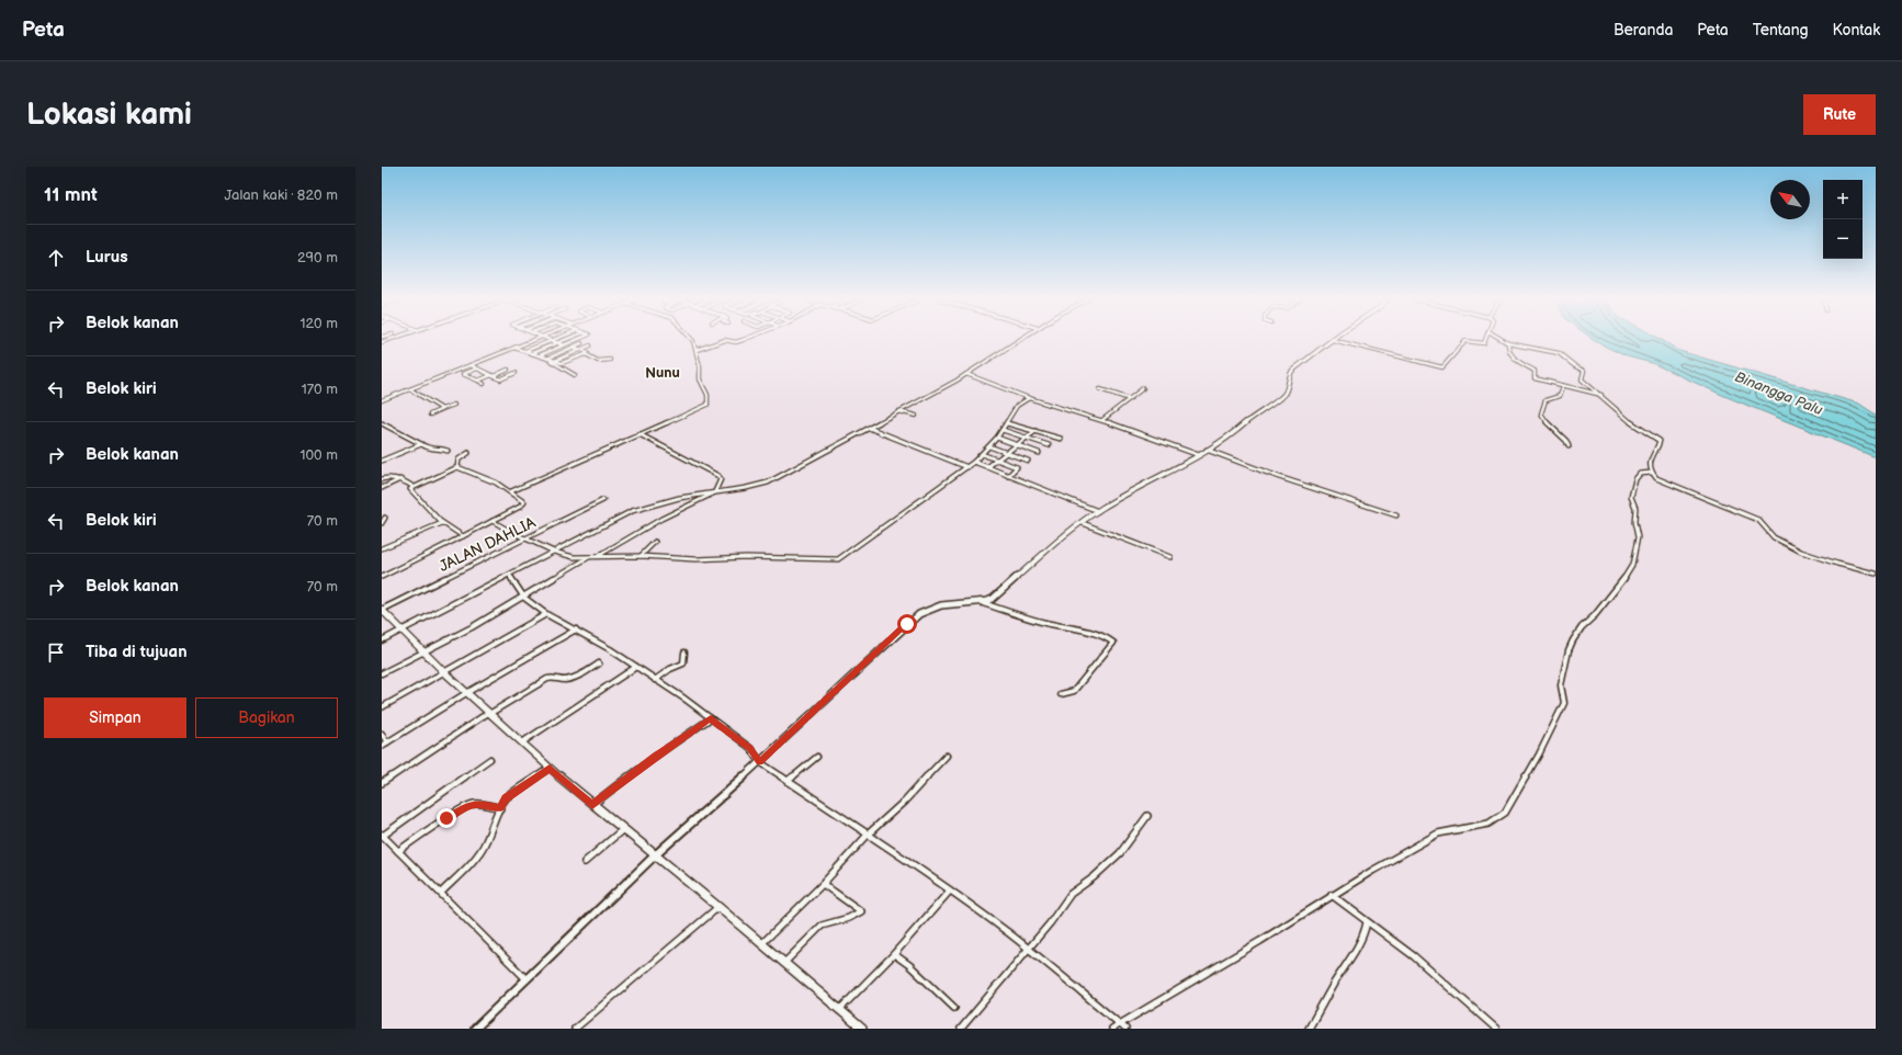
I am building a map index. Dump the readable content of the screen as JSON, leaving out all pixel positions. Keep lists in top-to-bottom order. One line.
{"streets":{"street":["JALAN DAHLIA"]},"districts":["Nunu"],"water":["Binangga Palu"],"north":"top left","page":{"header":"Peta","nav":["Beranda","Peta","Tentang","Kontak"],"buttons":["Rute",["Simpan","Bagikan"]],"title":"Lokasi kami","heading":["11 mnt","Jalan kaki · 820 m"],"map_buttons":["+","−"],"list":[["Lurus","290 m"],["Belok kanan","120 m"],["Belok kiri","170 m"],["Belok kanan","100 m"],["Belok kiri","70 m"],["Belok kanan","70 m"],"Tiba di tujuan"]}}
